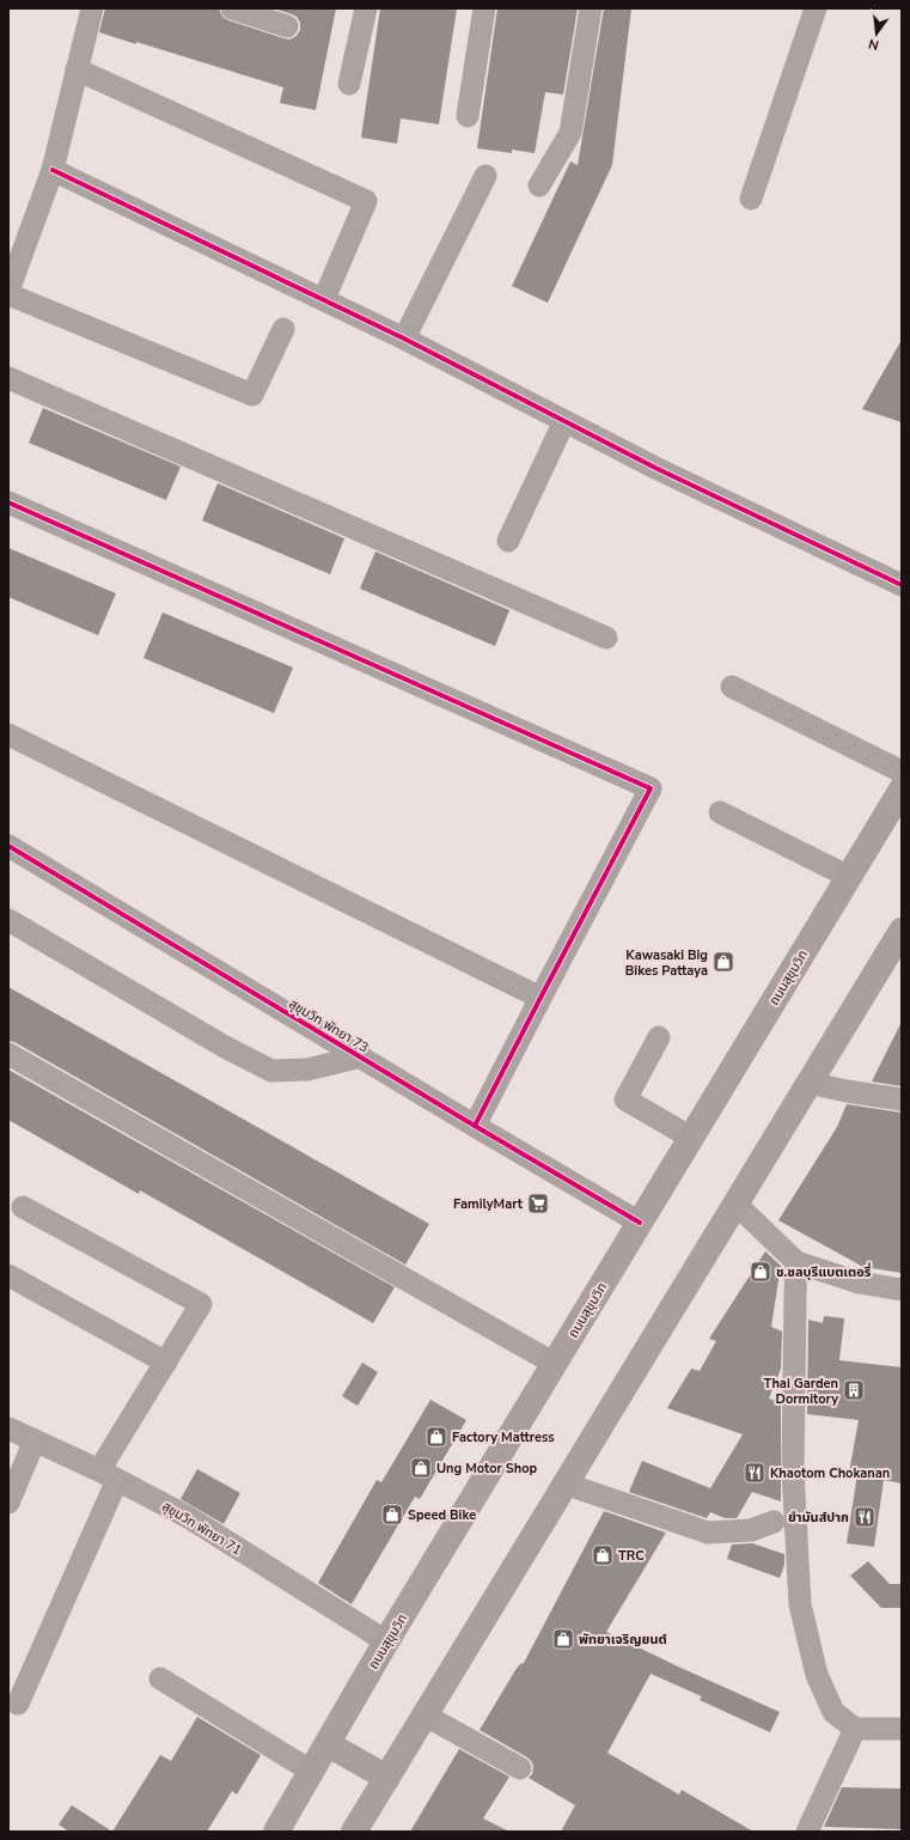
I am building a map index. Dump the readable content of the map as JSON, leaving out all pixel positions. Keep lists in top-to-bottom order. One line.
{"streets":{"highway":["ถนนสุขุมวิท"],"street":["สุขุมวิท พัทยา 73","สุขุมวิท พัทยา 71"]},"crossings":[["ถนนสุขุมวิท","สุขุมวิท พัทยา 73"],["ถนนสุขุมวิท","สุขุมวิท พัทยา 71"]],"places":{"shop":["Kawasaki Big Bikes Pattaya","ช.ชลบุรีแบตเตอรี่","Factory Mattress","Ung Motor Shop","Speed Bike","TRC","พัทยาเจริญยนต์"],"supermarket":["FamilyMart"],"building":["Thai Garden Dormitory"],"restaurant":["Khaotom Chokanan","ยำมันส์ปาก"]},"north":"bottom"}
